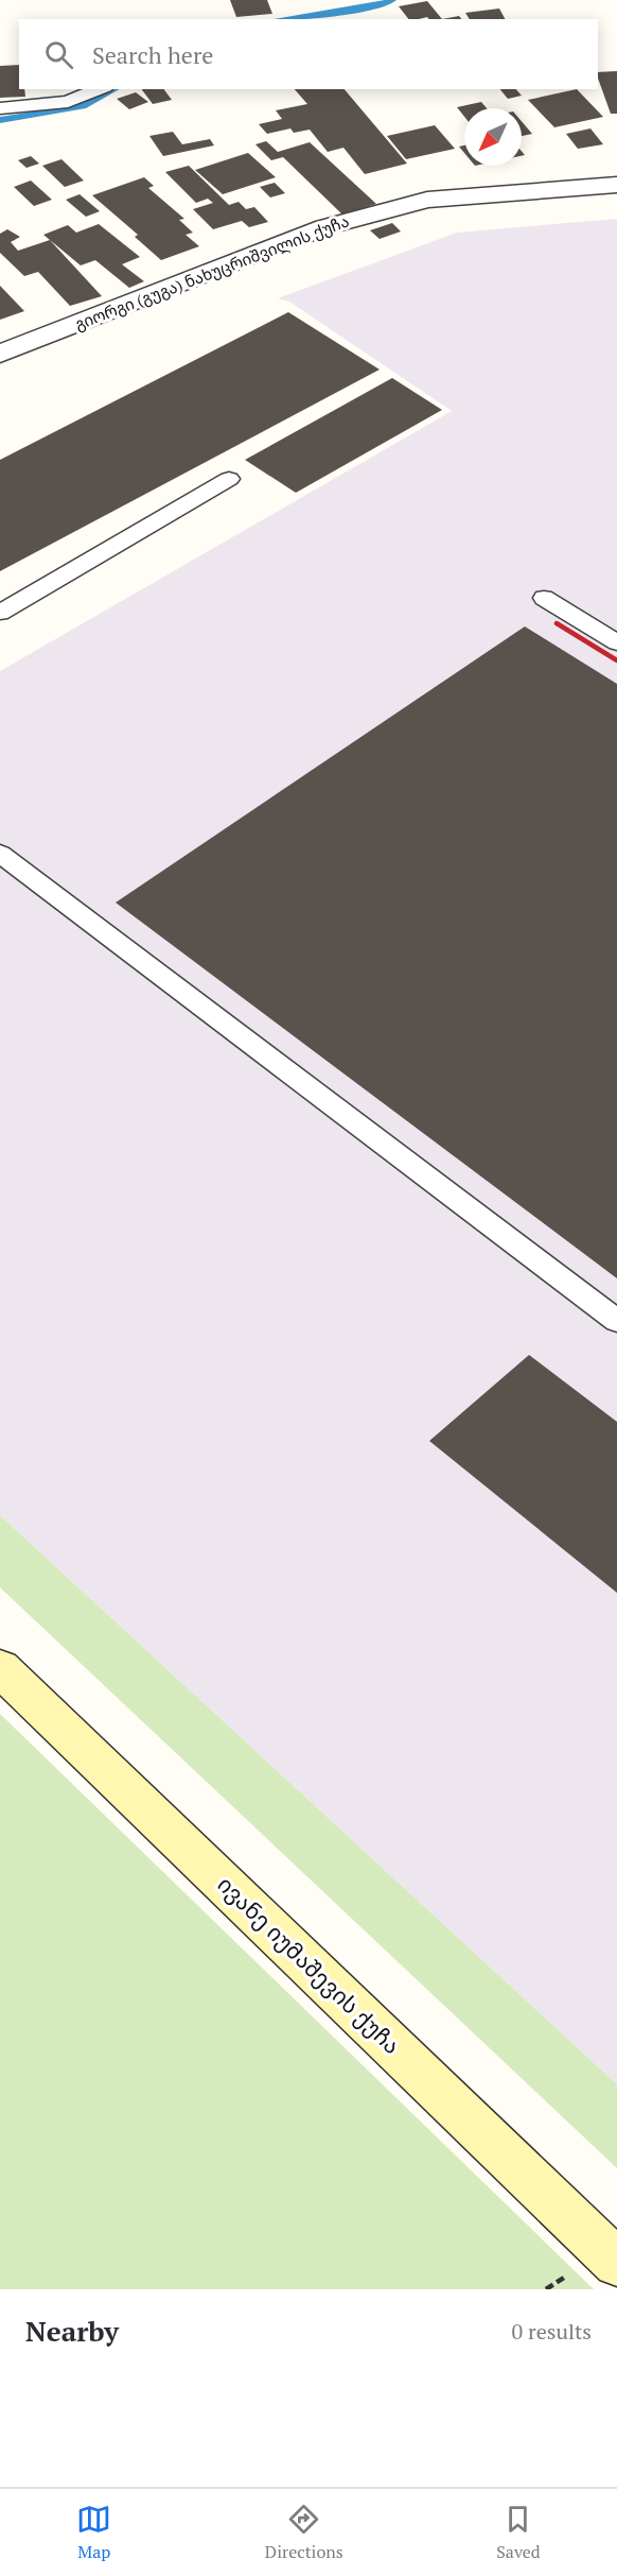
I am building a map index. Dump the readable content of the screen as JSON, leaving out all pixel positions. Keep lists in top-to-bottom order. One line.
{"streets":{"street":["გიორგი (გუგა) ნახუცრიშვილის ქუჩა","ივანე იუმაშევის ქუჩა"]},"north":"bottom left","page":{"search":"Search here","heading":["Nearby","0 results"],"nav":["Map","Directions","Saved"]}}
